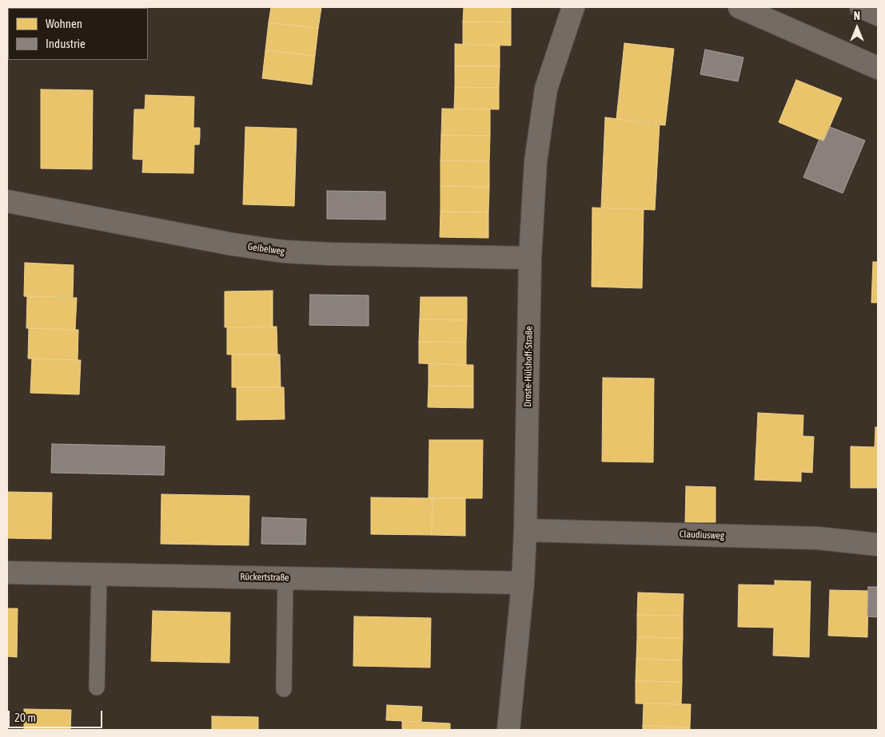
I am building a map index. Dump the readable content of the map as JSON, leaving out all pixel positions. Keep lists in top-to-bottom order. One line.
{"streets":{"street":["Geibelweg","Droste-Hülshoff-Straße","Claudiusweg","Rückertstraße"]},"crossings":[["Geibelweg","Droste-Hülshoff-Straße"],["Droste-Hülshoff-Straße","Claudiusweg"],["Droste-Hülshoff-Straße","Rückertstraße"]],"legend":["Wohnen","Industrie"],"scale_bar":"20 m","north":"top"}
